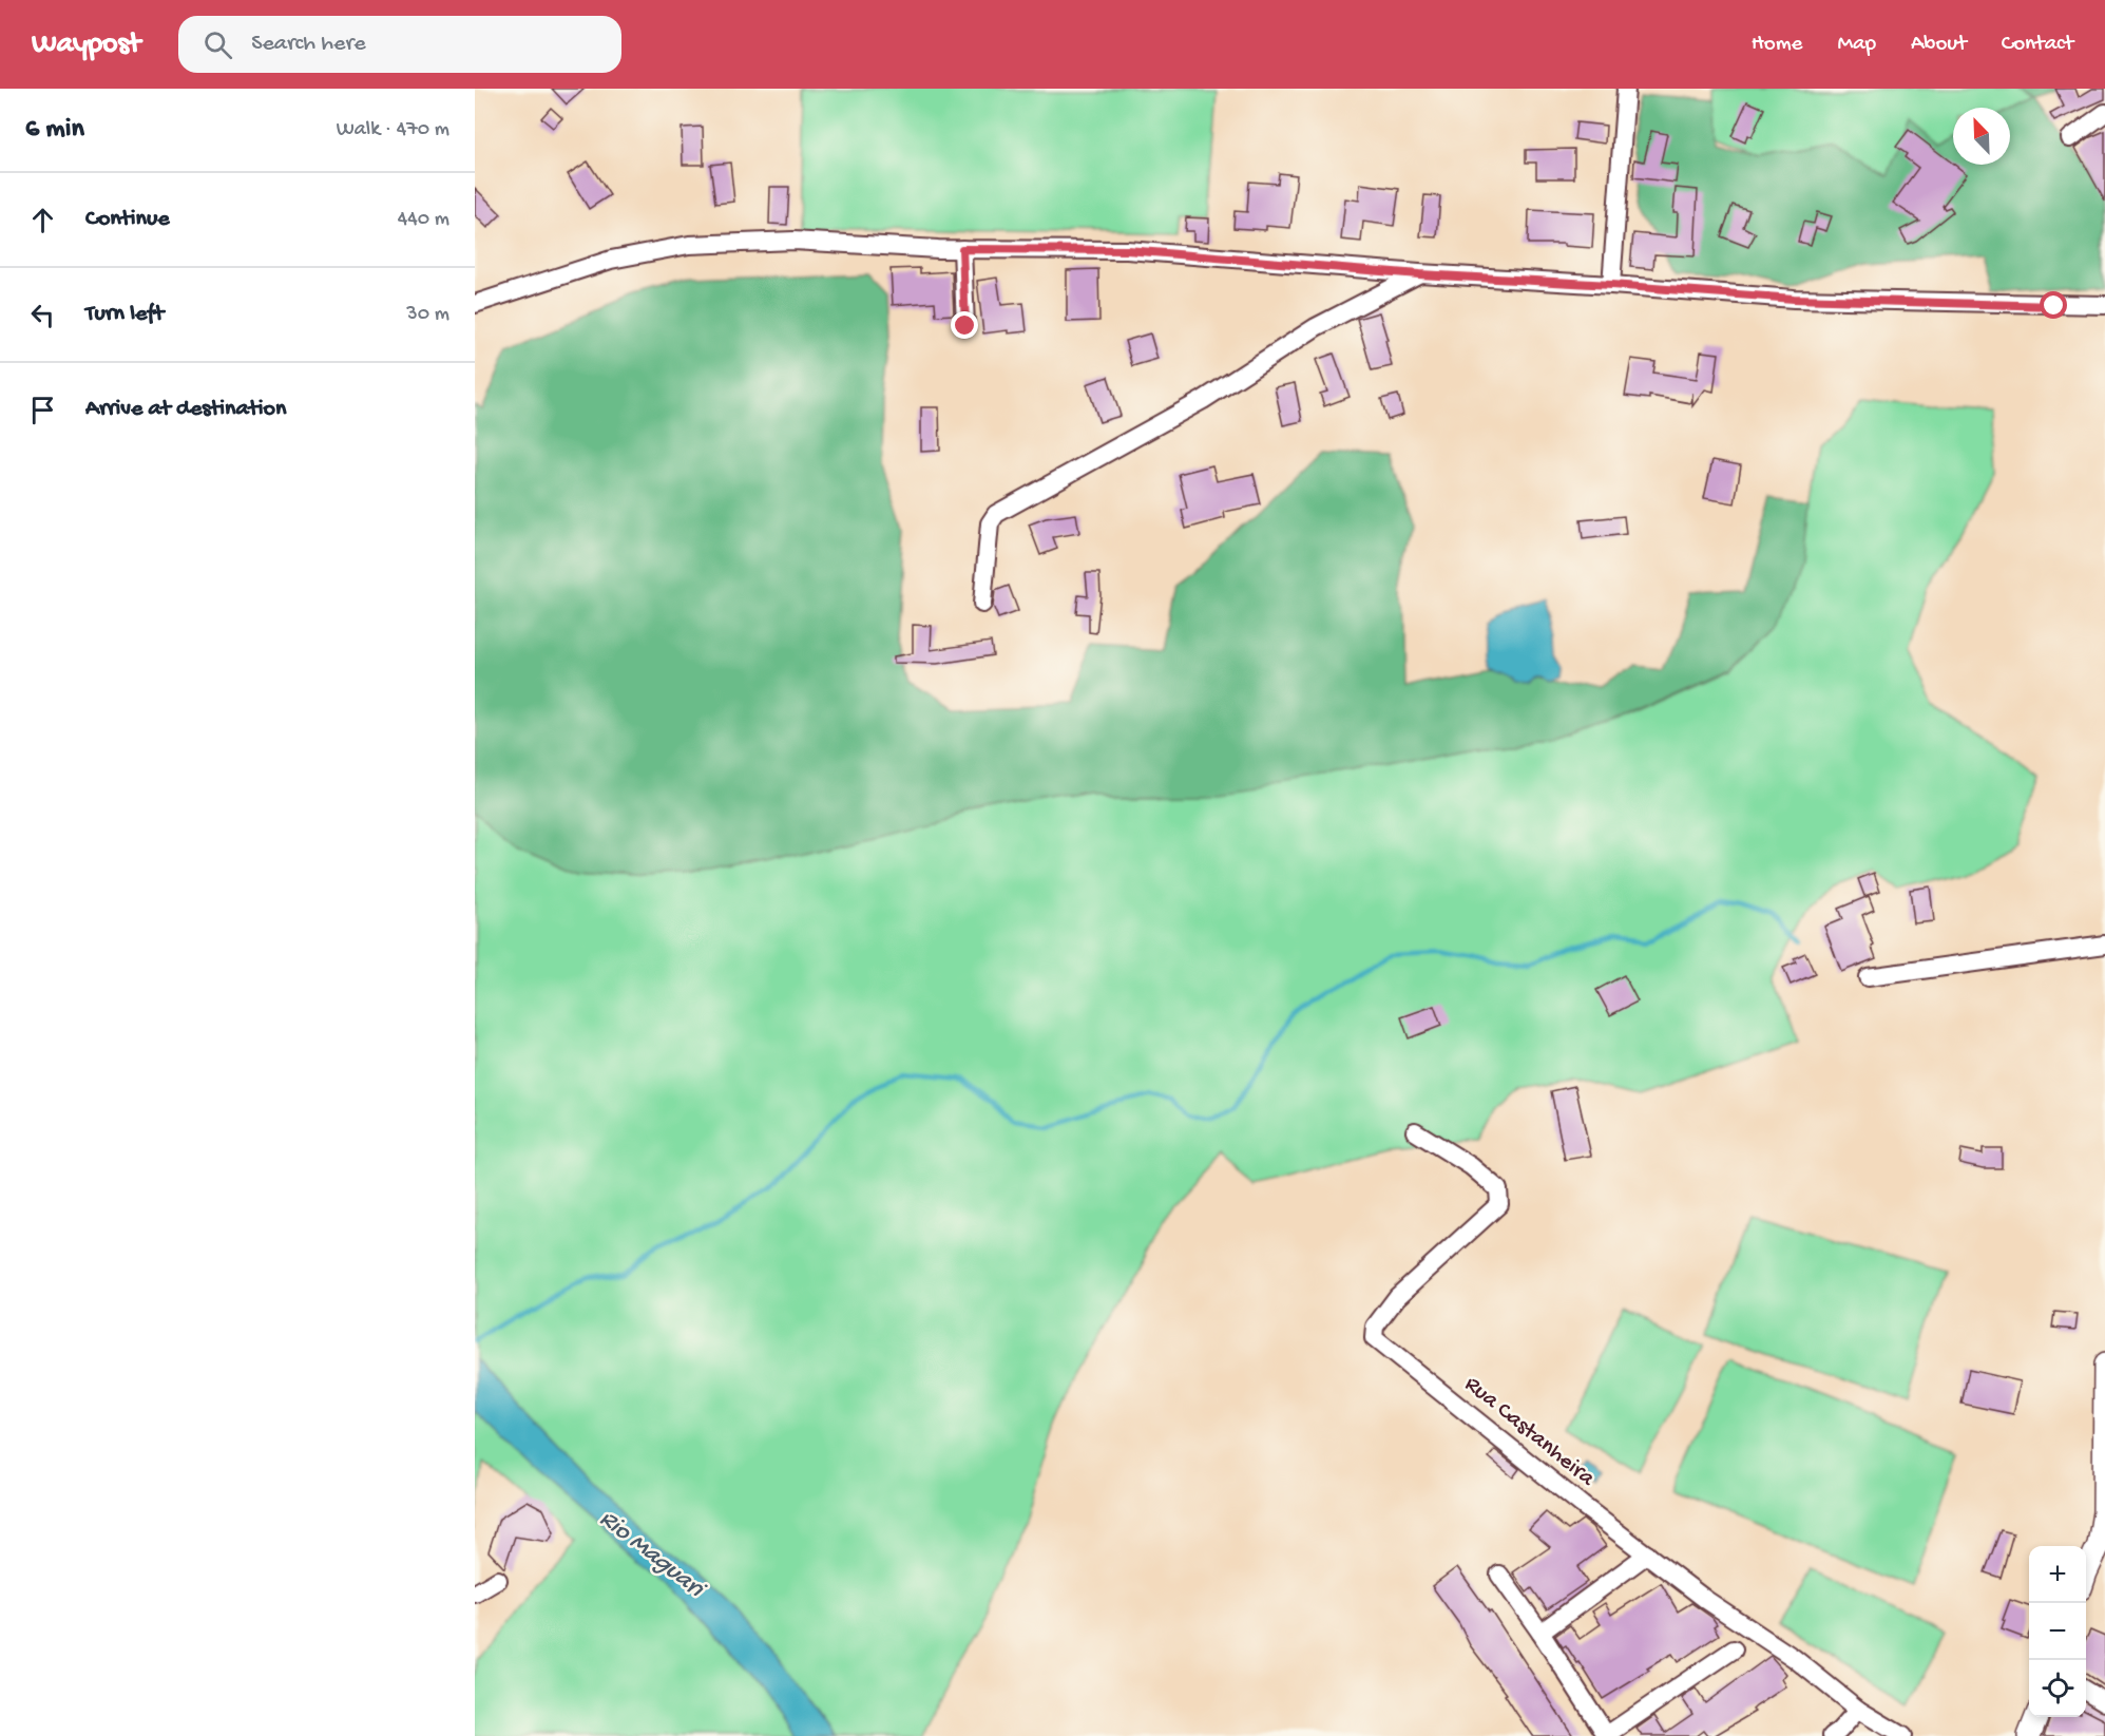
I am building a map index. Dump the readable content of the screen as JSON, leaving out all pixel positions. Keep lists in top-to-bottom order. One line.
{"streets":{"street":["Rua Castanheira"]},"water":["Rio Maguari"],"north":"top left","page":{"header":"Waypost","search":"Search here","nav":["Home","Map","About","Contact"],"heading":["6 min","Walk · 470 m"],"list":[["Continue","440 m"],["Turn left","30 m"],"Arrive at destination"],"map_buttons":["+","−"]}}
